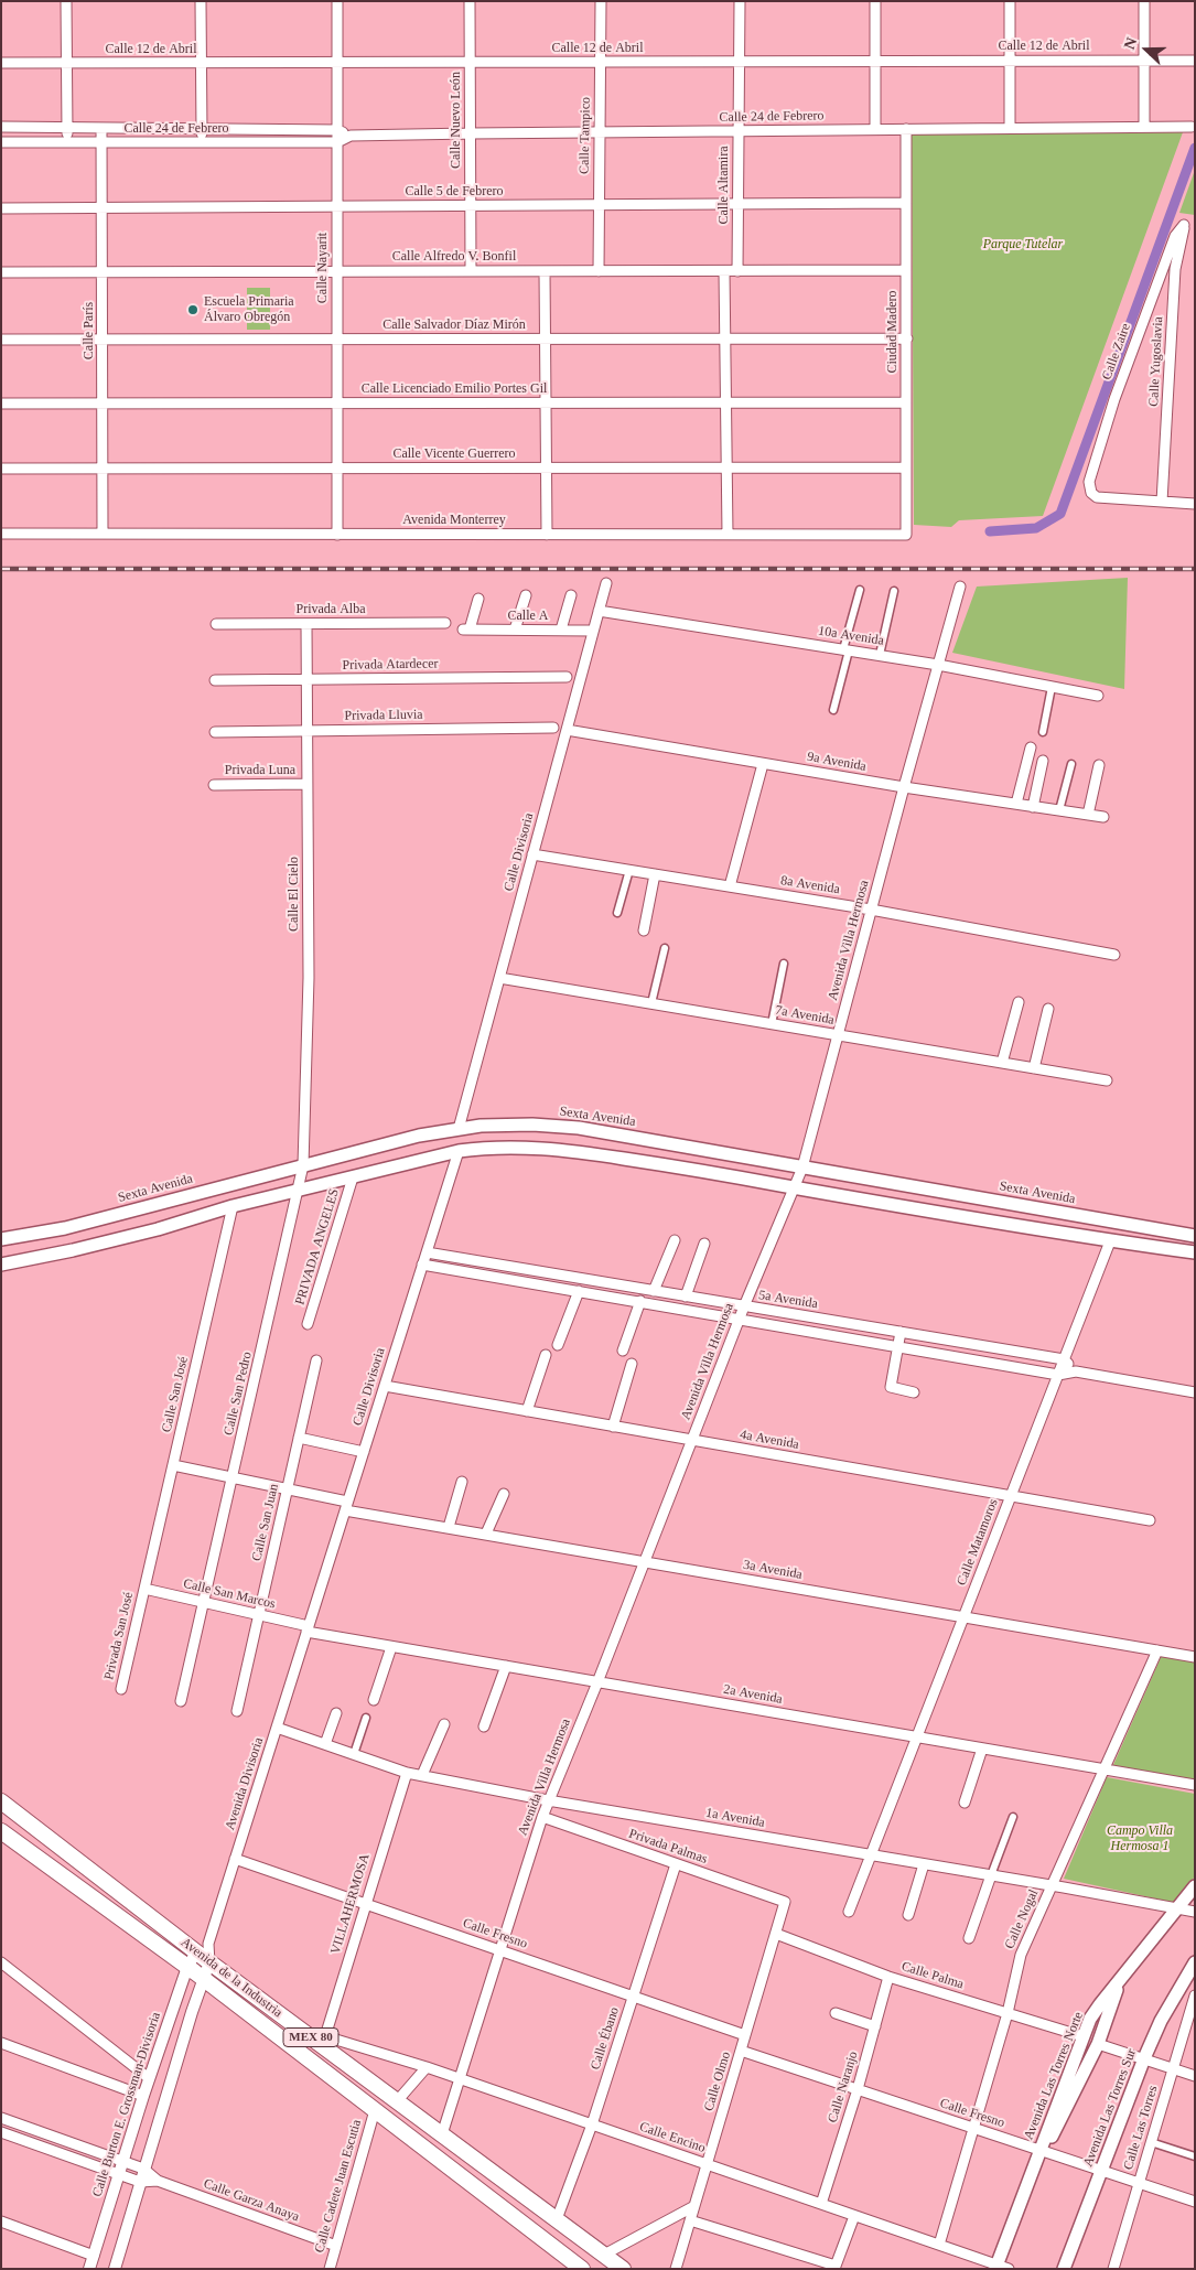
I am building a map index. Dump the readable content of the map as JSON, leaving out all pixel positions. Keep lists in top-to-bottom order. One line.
{"streets":{"main road":["Sexta Avenida","Avenida de la Industria","MEX 80","Avenida Las Torres Norte","Avenida Las Torres Sur"],"street":["Calle 12 de Abril","Calle 24 de Febrero","Calle Nuevo León","Calle Tampico","Calle Altamira","Calle 5 de Febrero","Calle Alfredo V. Bonfil","Calle Nayarit","Calle Salvador Díaz Mirón","Calle París","Ciudad Madero","Calle Zaire","Calle Yugoslavia","Calle Licenciado Emilio Portes Gil","Calle Vicente Guerrero","Avenida Monterrey","Privada Alba","Calle A","10a Avenida","Privada Atardecer","Privada Lluvia","9a Avenida","Privada Luna","Calle Divisoria","8a Avenida","Calle El Cielo","Avenida Villa Hermosa","7a Avenida","PRIVADA ANGELES","5a Avenida","Calle San Pedro","Calle San José","4a Avenida","Calle San Juan","Calle Matamoros","3a Avenida","Calle San Marcos","Privada San José","2a Avenida","Avenida Divisoria","1a Avenida","Privada Palmas","VILLAHERMOSA","Calle Nogal","Calle Fresno","Calle Palma","Calle Ébano","Calle Olmo","Calle Naranjo","Calle Burton E. Grossman-Divisoria","Calle Las Torres","Calle Encino","Calle Cadete Juan Escutia","Calle Garza Anaya"]},"crossings":[["Calle 12 de Abril","Calle Nuevo León"],["Calle 12 de Abril","Calle Tampico"],["Calle 12 de Abril","Calle Altamira"],["Calle 12 de Abril","Calle Nayarit"],["Calle 24 de Febrero","Calle Nuevo León"],["Calle 24 de Febrero","Calle Tampico"],["Calle 24 de Febrero","Calle Altamira"],["Calle 24 de Febrero","Calle Nayarit"],["Calle 24 de Febrero","Calle París"],["Calle 24 de Febrero","Ciudad Madero"],["Calle Nuevo León","Calle 5 de Febrero"],["Calle Nuevo León","Calle Alfredo V. Bonfil"],["Calle Tampico","Calle 5 de Febrero"],["Calle Tampico","Calle Alfredo V. Bonfil"],["Calle Altamira","Calle 5 de Febrero"],["Calle Altamira","Calle Alfredo V. Bonfil"],["Calle 5 de Febrero","Calle Nayarit"],["Calle 5 de Febrero","Calle París"],["Calle 5 de Febrero","Ciudad Madero"],["Calle Alfredo V. Bonfil","Calle Nayarit"],["Calle Alfredo V. Bonfil","Calle París"],["Calle Alfredo V. Bonfil","Ciudad Madero"],["Calle Nayarit","Calle Salvador Díaz Mirón"],["Calle Nayarit","Calle Licenciado Emilio Portes Gil"],["Calle Nayarit","Calle Vicente Guerrero"],["Calle Nayarit","Avenida Monterrey"],["Calle Salvador Díaz Mirón","Calle París"],["Calle Salvador Díaz Mirón","Ciudad Madero"],["Calle París","Calle Licenciado Emilio Portes Gil"],["Calle París","Calle Vicente Guerrero"],["Calle París","Avenida Monterrey"],["Ciudad Madero","Calle Licenciado Emilio Portes Gil"],["Ciudad Madero","Calle Vicente Guerrero"],["Ciudad Madero","Avenida Monterrey"],["Calle Zaire","Calle Yugoslavia"],["Privada Alba","Calle El Cielo"],["Calle A","Calle Divisoria"],["10a Avenida","Calle Divisoria"],["10a Avenida","Avenida Villa Hermosa"],["Privada Atardecer","Calle El Cielo"],["Privada Lluvia","Calle El Cielo"],["9a Avenida","Calle Divisoria"],["9a Avenida","Avenida Villa Hermosa"],["Privada Luna","Calle El Cielo"],["Calle Divisoria","8a Avenida"],["Calle Divisoria","7a Avenida"],["Calle Divisoria","Sexta Avenida"],["Calle Divisoria","5a Avenida"],["Calle Divisoria","4a Avenida"],["Calle Divisoria","3a Avenida"],["Calle Divisoria","Calle San Marcos"],["Calle Divisoria","2a Avenida"],["Calle Divisoria","Avenida Divisoria"],["8a Avenida","Avenida Villa Hermosa"],["Calle El Cielo","Sexta Avenida"],["Calle El Cielo","Calle San Pedro"],["Avenida Villa Hermosa","7a Avenida"],["Avenida Villa Hermosa","Sexta Avenida"],["Avenida Villa Hermosa","5a Avenida"],["Avenida Villa Hermosa","4a Avenida"],["Avenida Villa Hermosa","3a Avenida"],["Avenida Villa Hermosa","2a Avenida"],["Avenida Villa Hermosa","1a Avenida"],["Avenida Villa Hermosa","Privada Palmas"],["Avenida Villa Hermosa","Calle Fresno"],["Avenida Villa Hermosa","Avenida de la Industria"],["Avenida Villa Hermosa","Calle Encino"],["5a Avenida","Calle Matamoros"],["Calle San Pedro","3a Avenida"],["Calle San Pedro","Calle San Marcos"],["Calle San José","3a Avenida"],["Calle San José","Calle San Marcos"],["Calle San José","Privada San José"],["4a Avenida","Calle Matamoros"],["Calle San Juan","3a Avenida"],["Calle San Juan","Calle San Marcos"],["Calle Matamoros","3a Avenida"],["Calle Matamoros","2a Avenida"],["Calle Matamoros","1a Avenida"],["3a Avenida","Calle Nogal"],["Calle San Marcos","Privada San José"],["Calle San Marcos","2a Avenida"],["Calle San Marcos","Avenida Divisoria"],["2a Avenida","Avenida Divisoria"],["2a Avenida","Calle Nogal"],["Avenida Divisoria","1a Avenida"],["Avenida Divisoria","Calle Fresno"],["Avenida Divisoria","Avenida de la Industria"],["Avenida Divisoria","Calle Burton E. Grossman-Divisoria"],["1a Avenida","VILLAHERMOSA"],["1a Avenida","Calle Nogal"],["1a Avenida","Avenida Las Torres Norte"],["Privada Palmas","Calle Ébano"],["Privada Palmas","Calle Olmo"],["VILLAHERMOSA","Calle Fresno"],["VILLAHERMOSA","Avenida de la Industria"],["VILLAHERMOSA","Calle Encino"],["Calle Nogal","Calle Fresno"],["Calle Nogal","Calle Palma"],["Calle Nogal","Calle Encino"],["Calle Fresno","Calle Ébano"],["Calle Fresno","Avenida Las Torres Norte"],["Calle Fresno","Calle Olmo"],["Calle Fresno","Calle Naranjo"],["Calle Fresno","Avenida Las Torres Sur"],["Calle Fresno","Calle Las Torres"],["Calle Palma","Avenida Las Torres Norte"],["Calle Palma","Calle Olmo"],["Calle Palma","Calle Naranjo"],["Avenida de la Industria","Calle Ébano"],["Avenida de la Industria","Calle Burton E. Grossman-Divisoria"],["Avenida de la Industria","Calle Encino"],["Avenida de la Industria","Calle Cadete Juan Escutia"],["Calle Ébano","Calle Encino"],["Avenida Las Torres Norte","Calle Encino"],["Calle Olmo","Calle Encino"],["Calle Naranjo","Calle Encino"],["Calle Burton E. Grossman-Divisoria","Calle Garza Anaya"],["Calle Cadete Juan Escutia","Calle Garza Anaya"]],"parks":["Parque Tutelar","Campo Villa Hermosa 1"],"places":["Escuela Primaria Álvaro Obregón"],"north":"left"}
